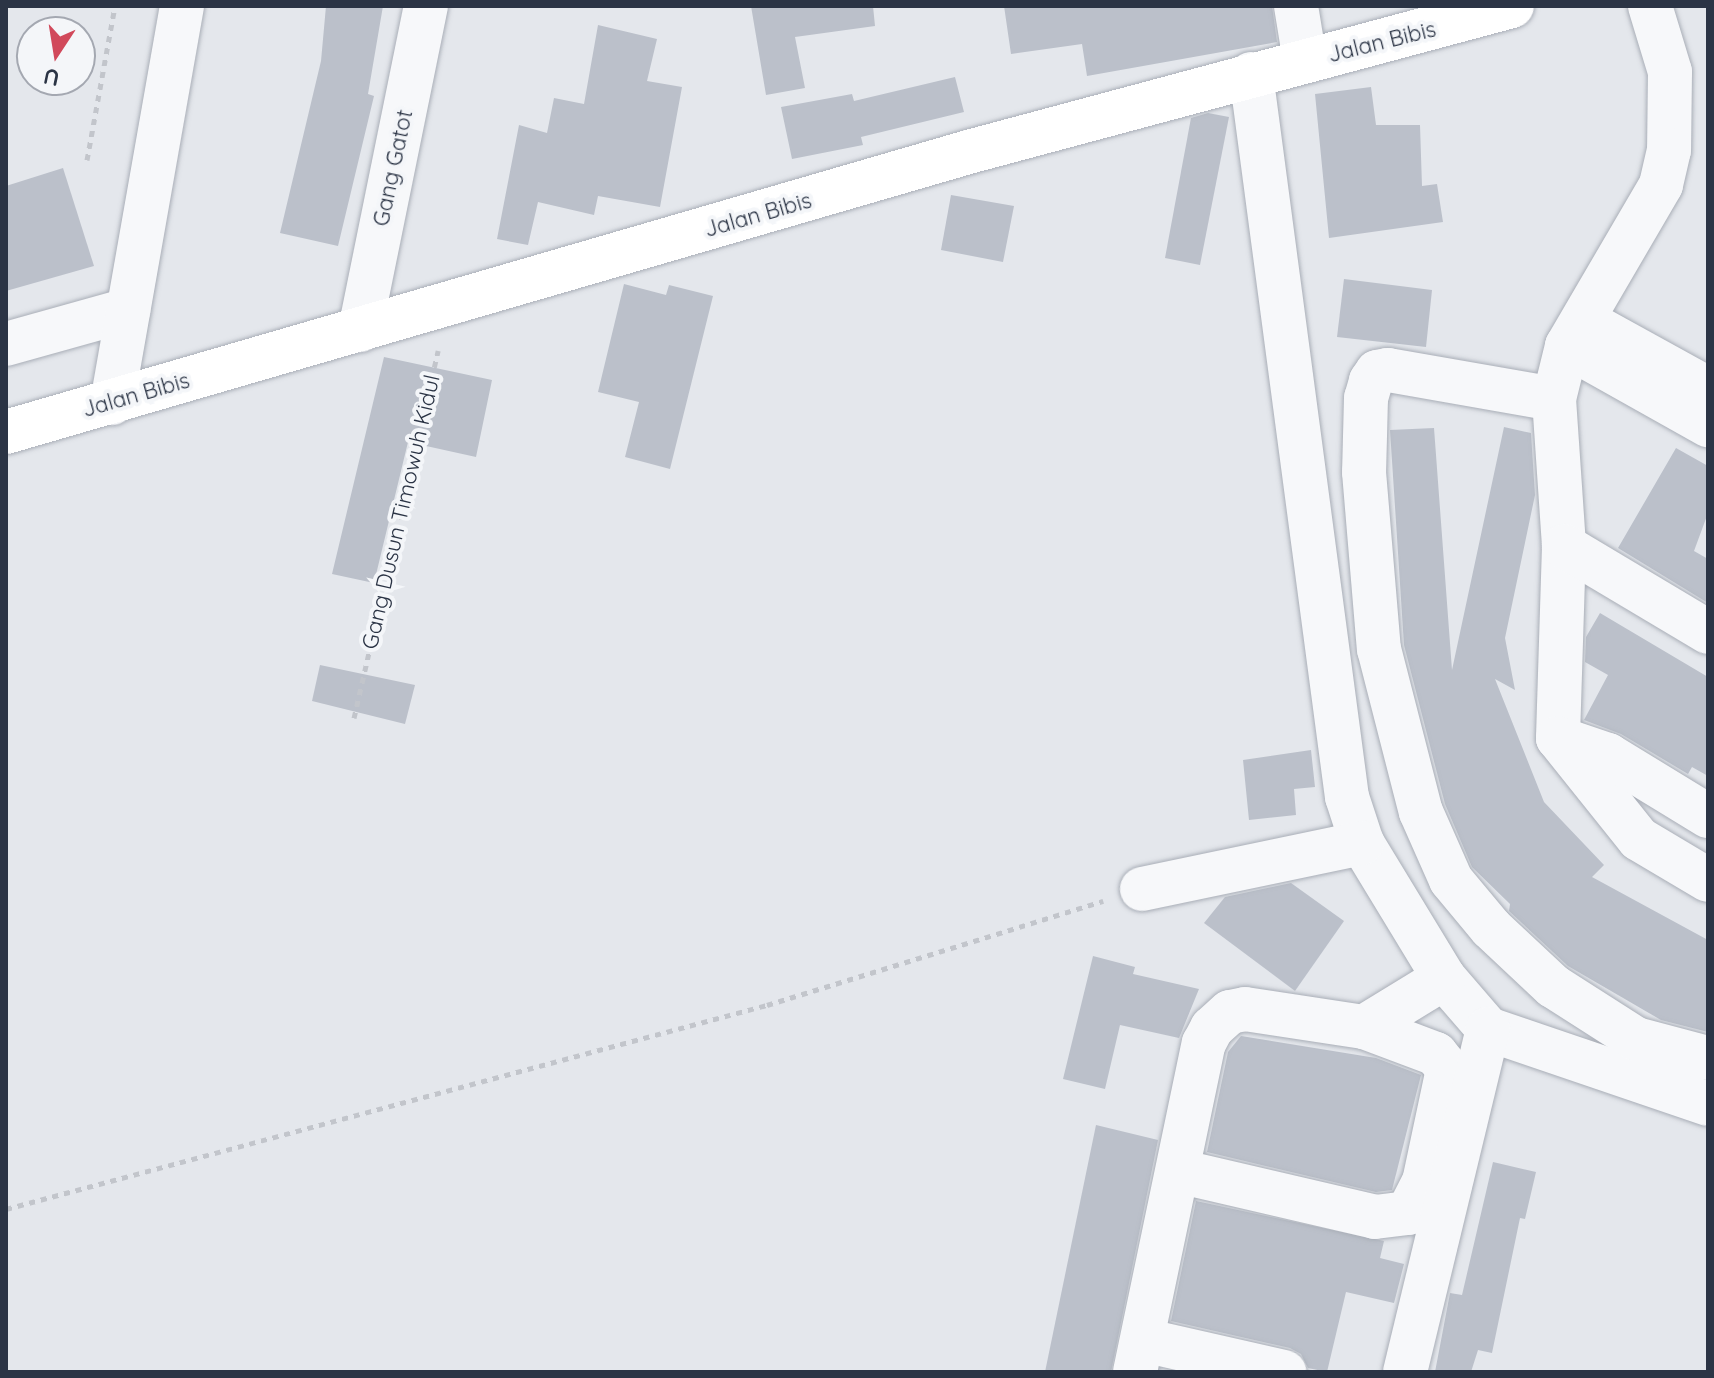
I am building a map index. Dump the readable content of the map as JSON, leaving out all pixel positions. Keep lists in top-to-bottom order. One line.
{"streets":{"main road":["Jalan Bibis"],"street":["Gang Gatot"],"path":["Gang Dusun Timowuh Kidul"]},"crossings":[["Jalan Bibis","Gang Gatot"],["Jalan Bibis","Gang Dusun Timowuh Kidul"]],"north":"bottom"}
